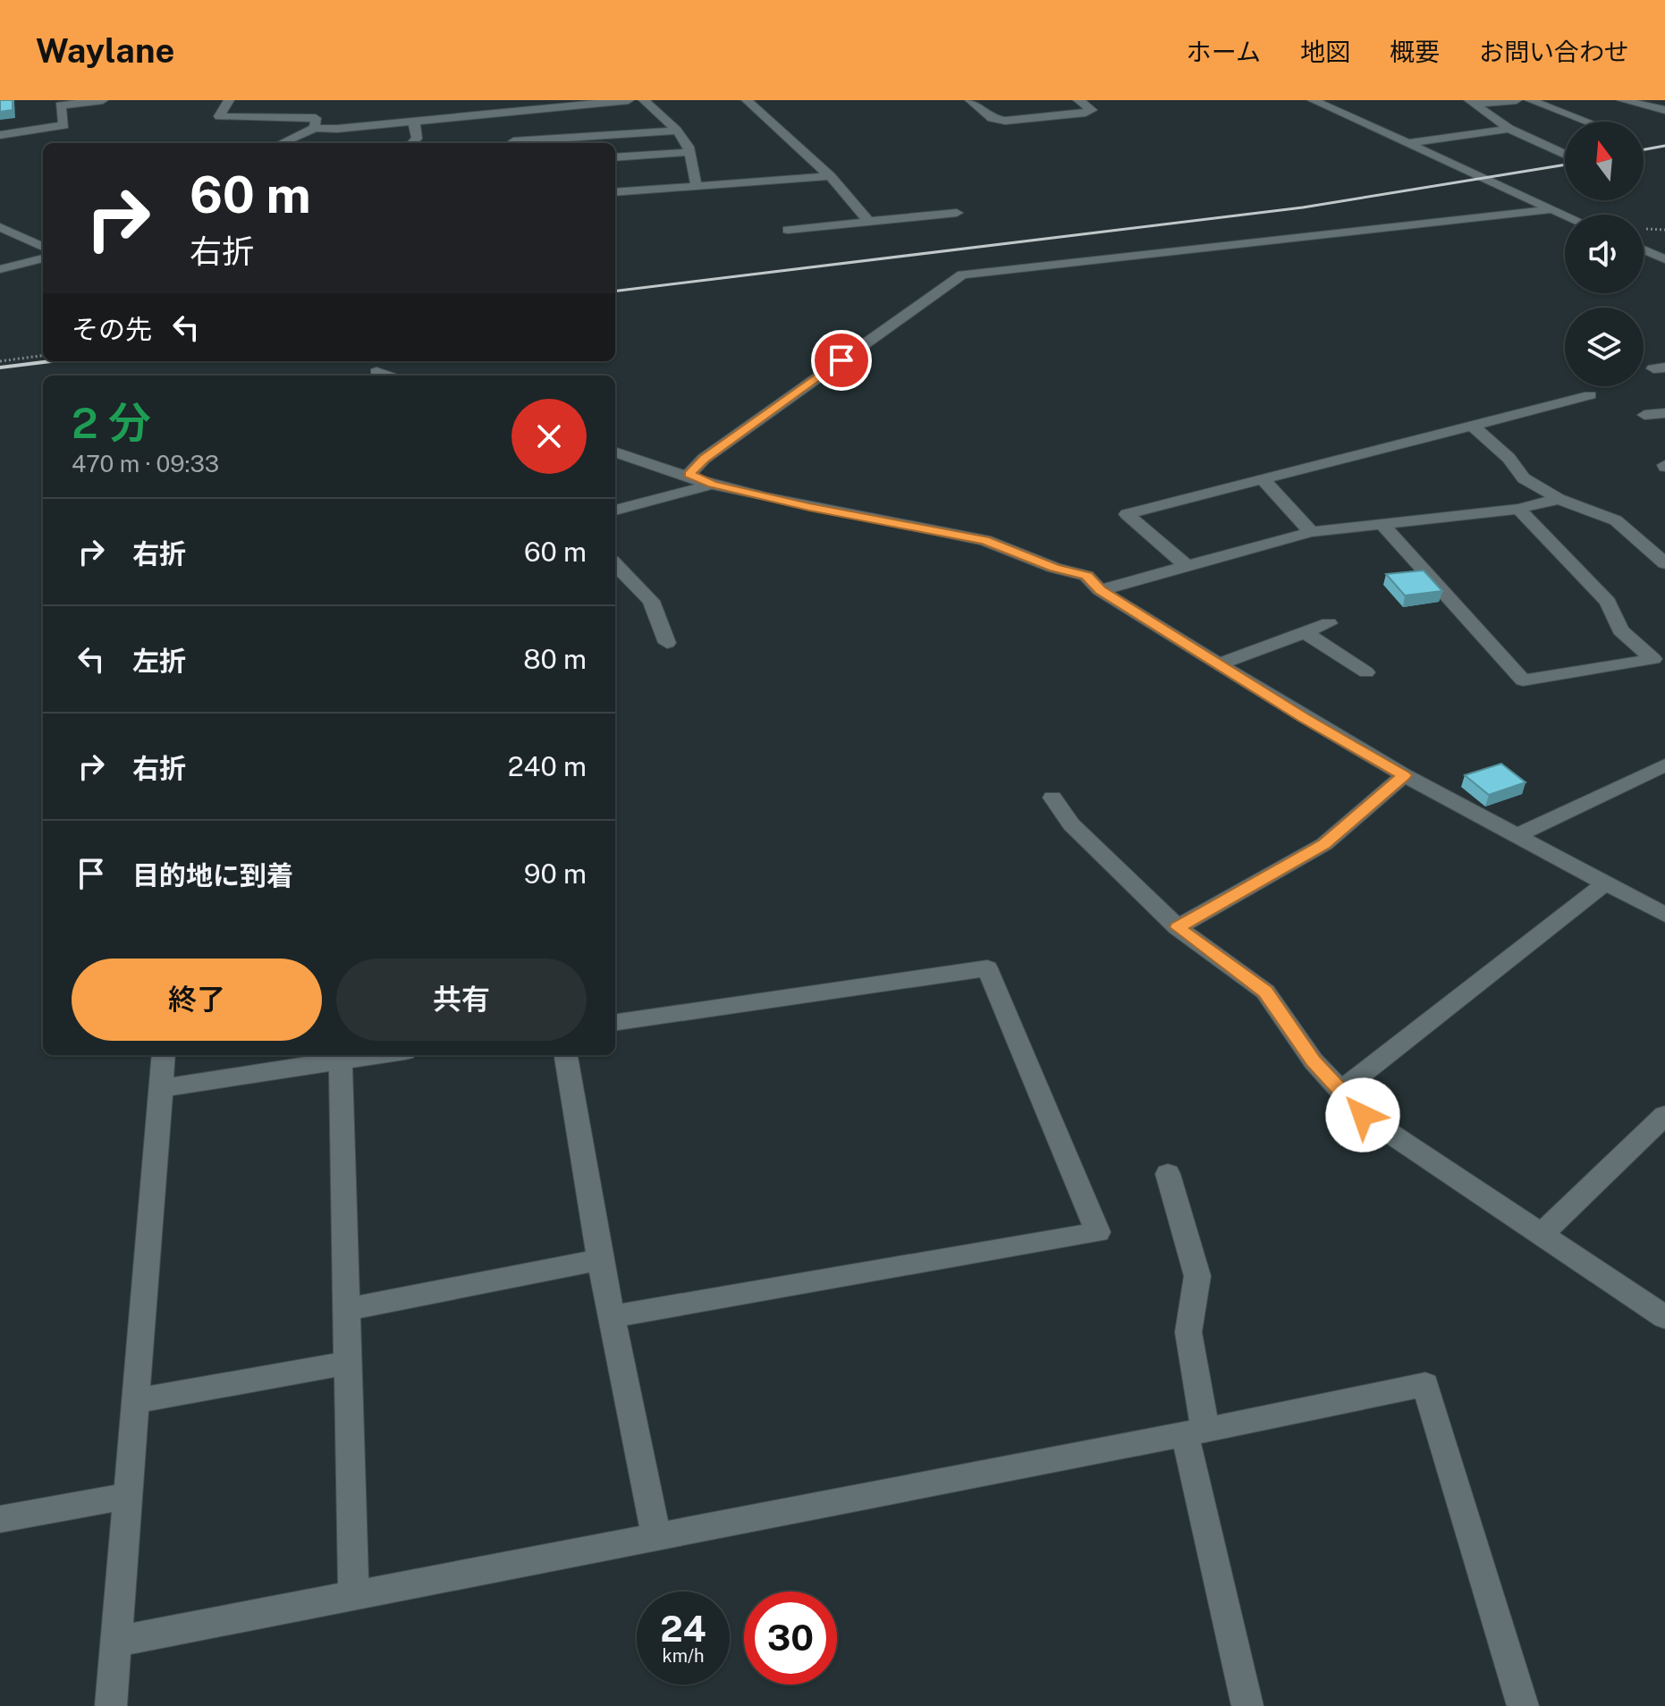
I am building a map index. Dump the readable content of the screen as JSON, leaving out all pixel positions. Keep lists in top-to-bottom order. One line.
{"north":"top","page":{"header":"Waylane","nav":["ホーム","地図","概要","お問い合わせ"],"turn":["60 m","右折"],"then":"その先","heading":["2 分","470 m · 09:33"],"list":[{"name":"右折","value":"60 m"},{"name":"左折","value":"80 m"},{"name":"右折","value":"240 m"},{"name":"目的地に到着","value":"90 m"}],"buttons":["終了","共有"],"speed":"24 km/h","limit":"30"}}
